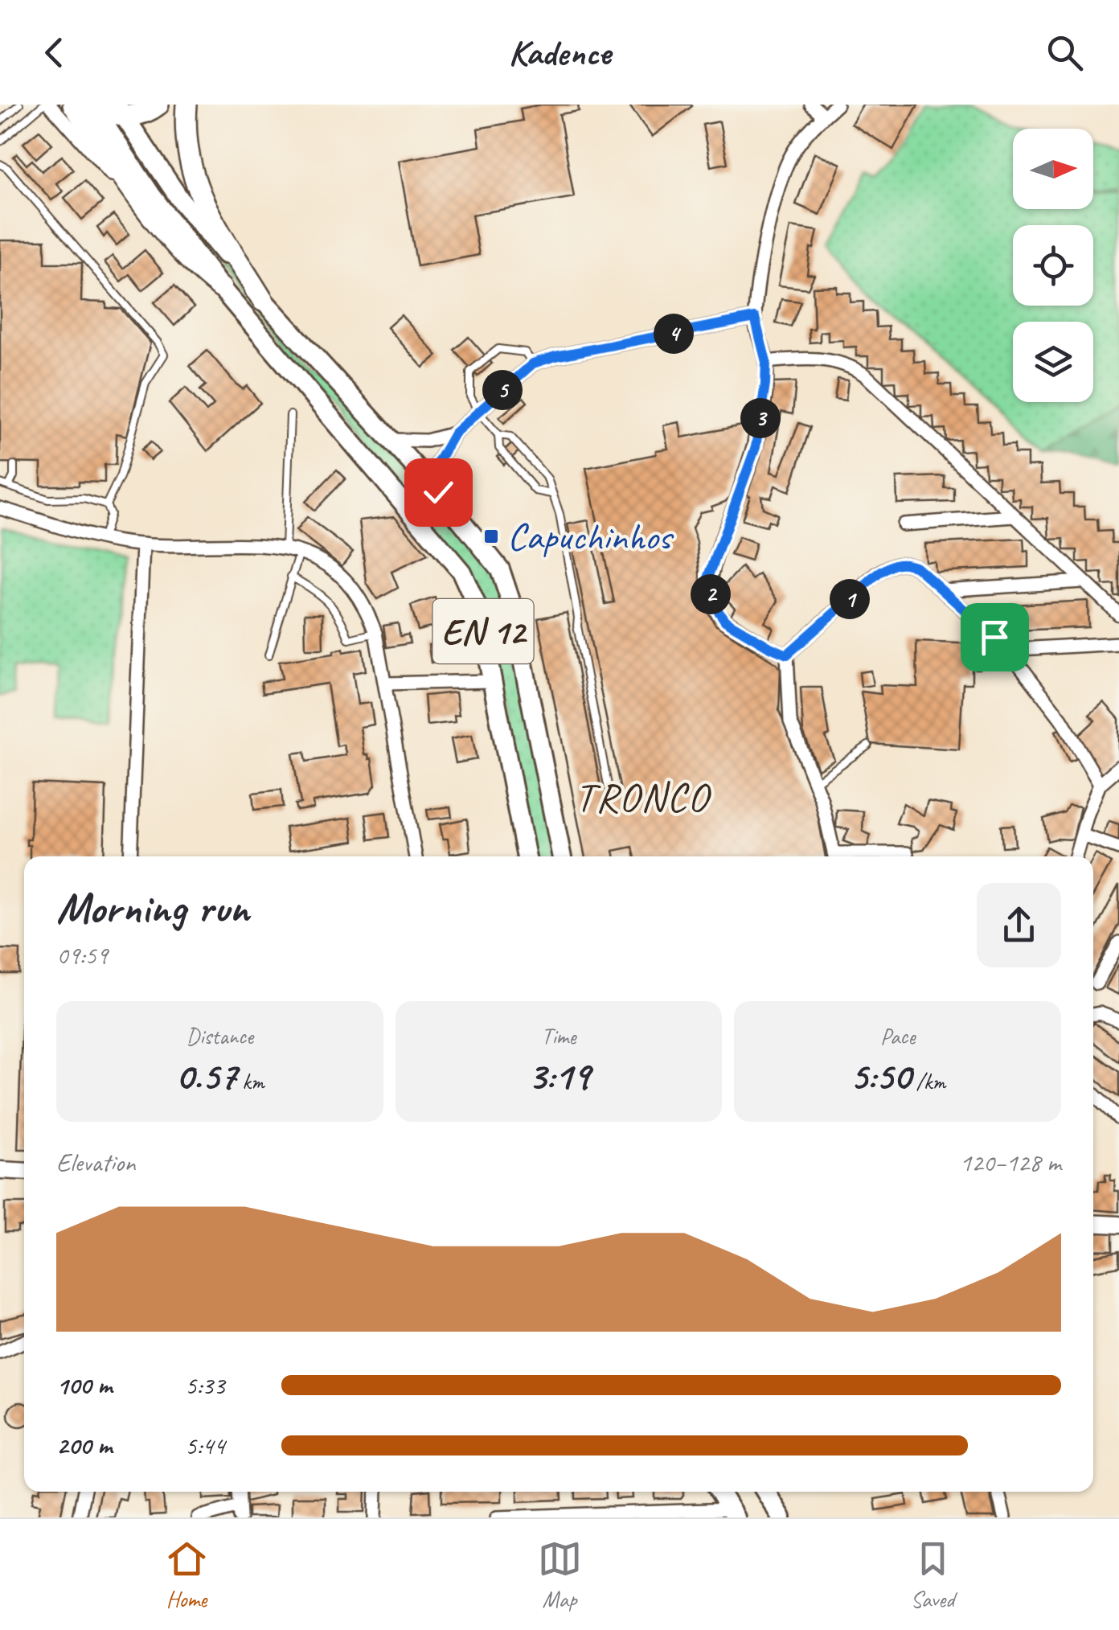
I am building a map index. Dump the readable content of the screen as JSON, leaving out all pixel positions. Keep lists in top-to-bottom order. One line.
{"streets":{"main road":["EN 12"]},"districts":["TRONCO"],"places":{"transit":["Capuchinhos"]},"north":"right","page":{"header":"Kadence","pins":["4","5","3","2","1"],"heading":["Morning run","09:59"],"stats":[["Distance","0.57 km"],["Time","3:19"],["Pace","5:50 /km"]],"chart":["Elevation","120–128 m"],"list":[{"name":"100 m","note":"5:33"},{"name":"200 m","note":"5:44"}],"tabs":["Home","Map","Saved"]}}
